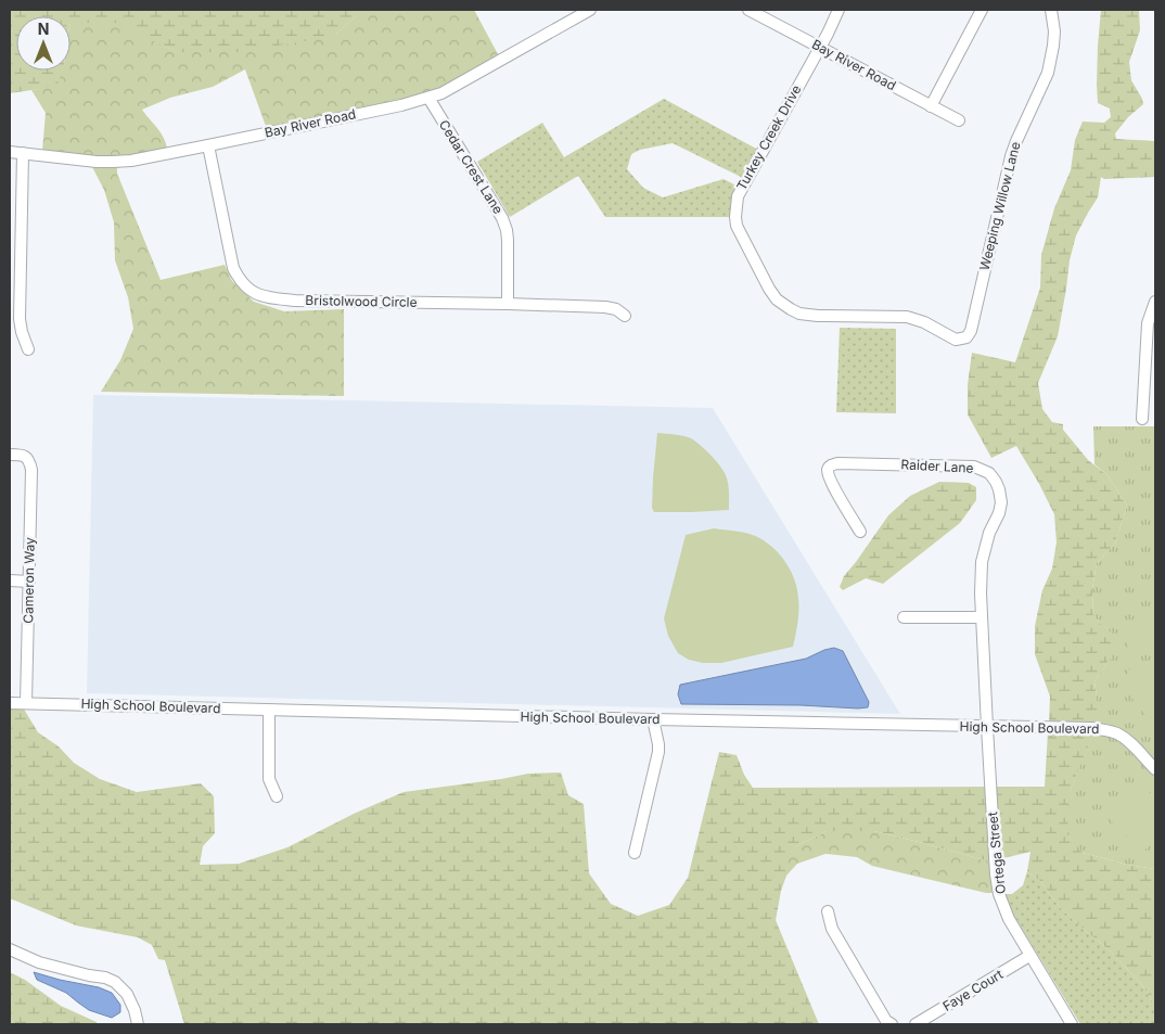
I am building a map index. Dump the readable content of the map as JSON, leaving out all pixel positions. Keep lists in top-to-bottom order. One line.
{"streets":{"street":["Bay River Road","Turkey Creek Drive","Cedar Crest Lane","Weeping Willow Lane","Bristolwood Circle","Raider Lane","Cameron Way","High School Boulevard","Ortega Street","Faye Court"]},"crossings":[["Bay River Road","Turkey Creek Drive"],["Bay River Road","Cedar Crest Lane"],["Bay River Road","Bristolwood Circle"],["Turkey Creek Drive","Weeping Willow Lane"],["Cedar Crest Lane","Bristolwood Circle"],["Raider Lane","High School Boulevard"],["Raider Lane","Ortega Street"],["Cameron Way","High School Boulevard"],["High School Boulevard","Ortega Street"],["Ortega Street","Faye Court"]],"north":"top"}
